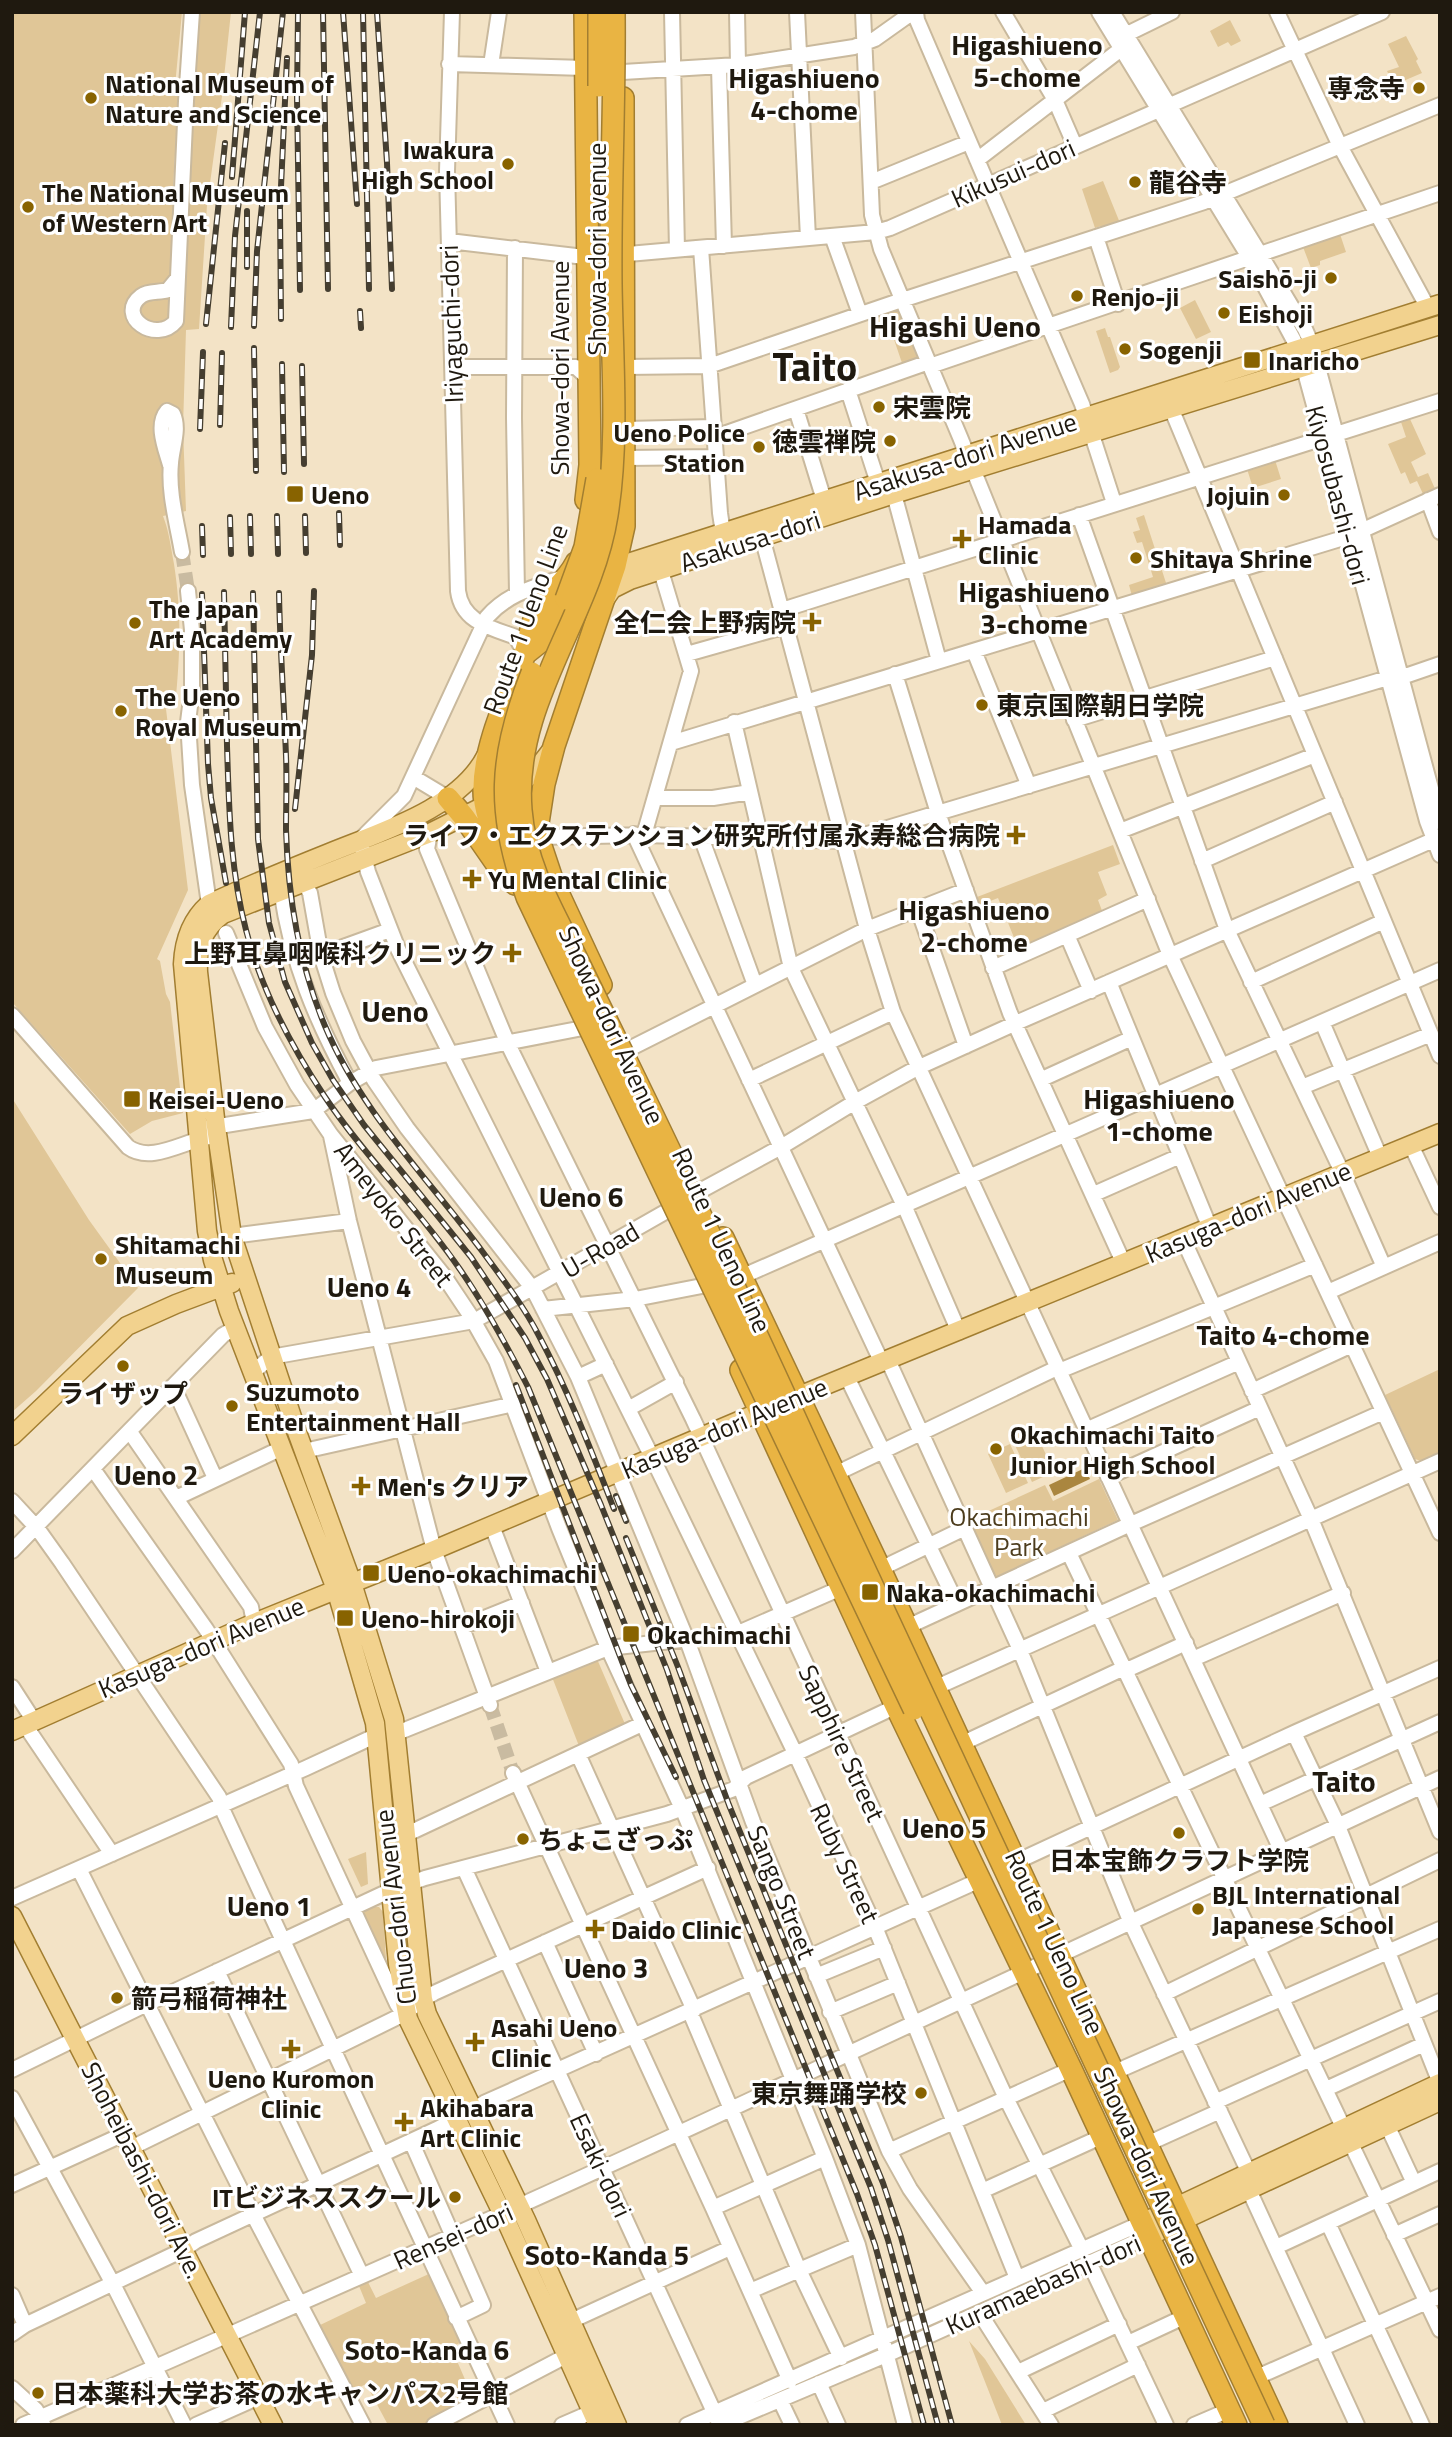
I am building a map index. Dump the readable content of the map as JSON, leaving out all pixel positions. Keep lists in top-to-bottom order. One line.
{"streets":{"highway":["Showa-dori avenue","Showa-dori Avenue","Route 1 Ueno Line"],"main road":["Asakusa-dori Avenue","Asakusa-dori","Kasuga-dori Avenue","Chuo-dori Avenue","Shoheibashi-dori Ave.","Kuramaebashi-dori"],"street":["Kikusui-dori","Iriyaguchi-dori","Ameyoko Street","U-Road","Sapphire Street","Ruby Street","Sango Street","Esaki-dori","Rensei-dori"]},"crossings":[["Kikusui-dori","Showa-dori avenue"],["Kikusui-dori","Iriyaguchi-dori"],["Kikusui-dori","Showa-dori Avenue"],["Showa-dori avenue","Showa-dori Avenue"],["Showa-dori avenue","Asakusa-dori Avenue"],["Showa-dori Avenue","Asakusa-dori Avenue"],["Showa-dori Avenue","Kasuga-dori Avenue"],["Showa-dori Avenue","U-Road"],["Showa-dori Avenue","Rensei-dori"],["Showa-dori Avenue","Kuramaebashi-dori"],["Asakusa-dori Avenue","Asakusa-dori"],["Kasuga-dori Avenue","Ameyoko Street"],["Kasuga-dori Avenue","Sapphire Street"],["Kasuga-dori Avenue","Ruby Street"],["Kasuga-dori Avenue","Sango Street"],["Kasuga-dori Avenue","Chuo-dori Avenue"],["Ameyoko Street","U-Road"],["Ameyoko Street","Rensei-dori"],["Ameyoko Street","Kuramaebashi-dori"],["U-Road","Sapphire Street"],["U-Road","Ruby Street"],["U-Road","Sango Street"],["U-Road","Chuo-dori Avenue"],["Sapphire Street","Rensei-dori"],["Sapphire Street","Kuramaebashi-dori"],["Ruby Street","Rensei-dori"],["Ruby Street","Kuramaebashi-dori"],["Sango Street","Rensei-dori"],["Sango Street","Kuramaebashi-dori"],["Chuo-dori Avenue","Rensei-dori"],["Esaki-dori","Rensei-dori"],["Esaki-dori","Kuramaebashi-dori"],["Shoheibashi-dori Ave.","Rensei-dori"]],"districts":["Higashiueno 5-chome","Higashiueno 4-chome","Higashi Ueno","Taito","Higashiueno 3-chome","Higashiueno 2-chome","Ueno","Higashiueno 1-chome","Ueno 6","Ueno 4","Taito 4-chome","Ueno 2","Taito","Ueno 5","Ueno 1","Ueno 3","Soto-Kanda 5","Soto-Kanda 6"],"parks":["Okachimachi Park"],"places":{"other":["専念寺","National Museum of Nature and Science","Iwakura High School","龍谷寺","The National Museum of Western Art","Saishō-ji","Renjo-ji","Eishoji","Sogenji","宋雲院","徳雲禅院","Ueno Police Station","Jojuin","Shitaya Shrine","The Japan Art Academy","東京国際朝日学院","The Ueno Royal Museum","Shitamachi Museum","ライザップ","Suzumoto Entertainment Hall","Okachimachi Taito Junior High School","日本宝飾クラフト学院","ちょこざっぷ","BJL International Japanese School","箭弓稲荷神社","東京舞踊学校","ITビジネススクール","日本薬科大学お茶の水キャンパス2号館"],"transit":["Inaricho","Ueno","Keisei-Ueno","Ueno-okachimachi","Naka-okachimachi","Ueno-hirokoji","Okachimachi"],"health":["Hamada Clinic","全仁会上野病院","ライフ・エクステンション研究所付属永寿総合病院","Yu Mental Clinic","上野耳鼻咽喉科クリニック","Men's クリア","Daido Clinic","Asahi Ueno Clinic","Ueno Kuromon Clinic","Akihabara Art Clinic"]}}
